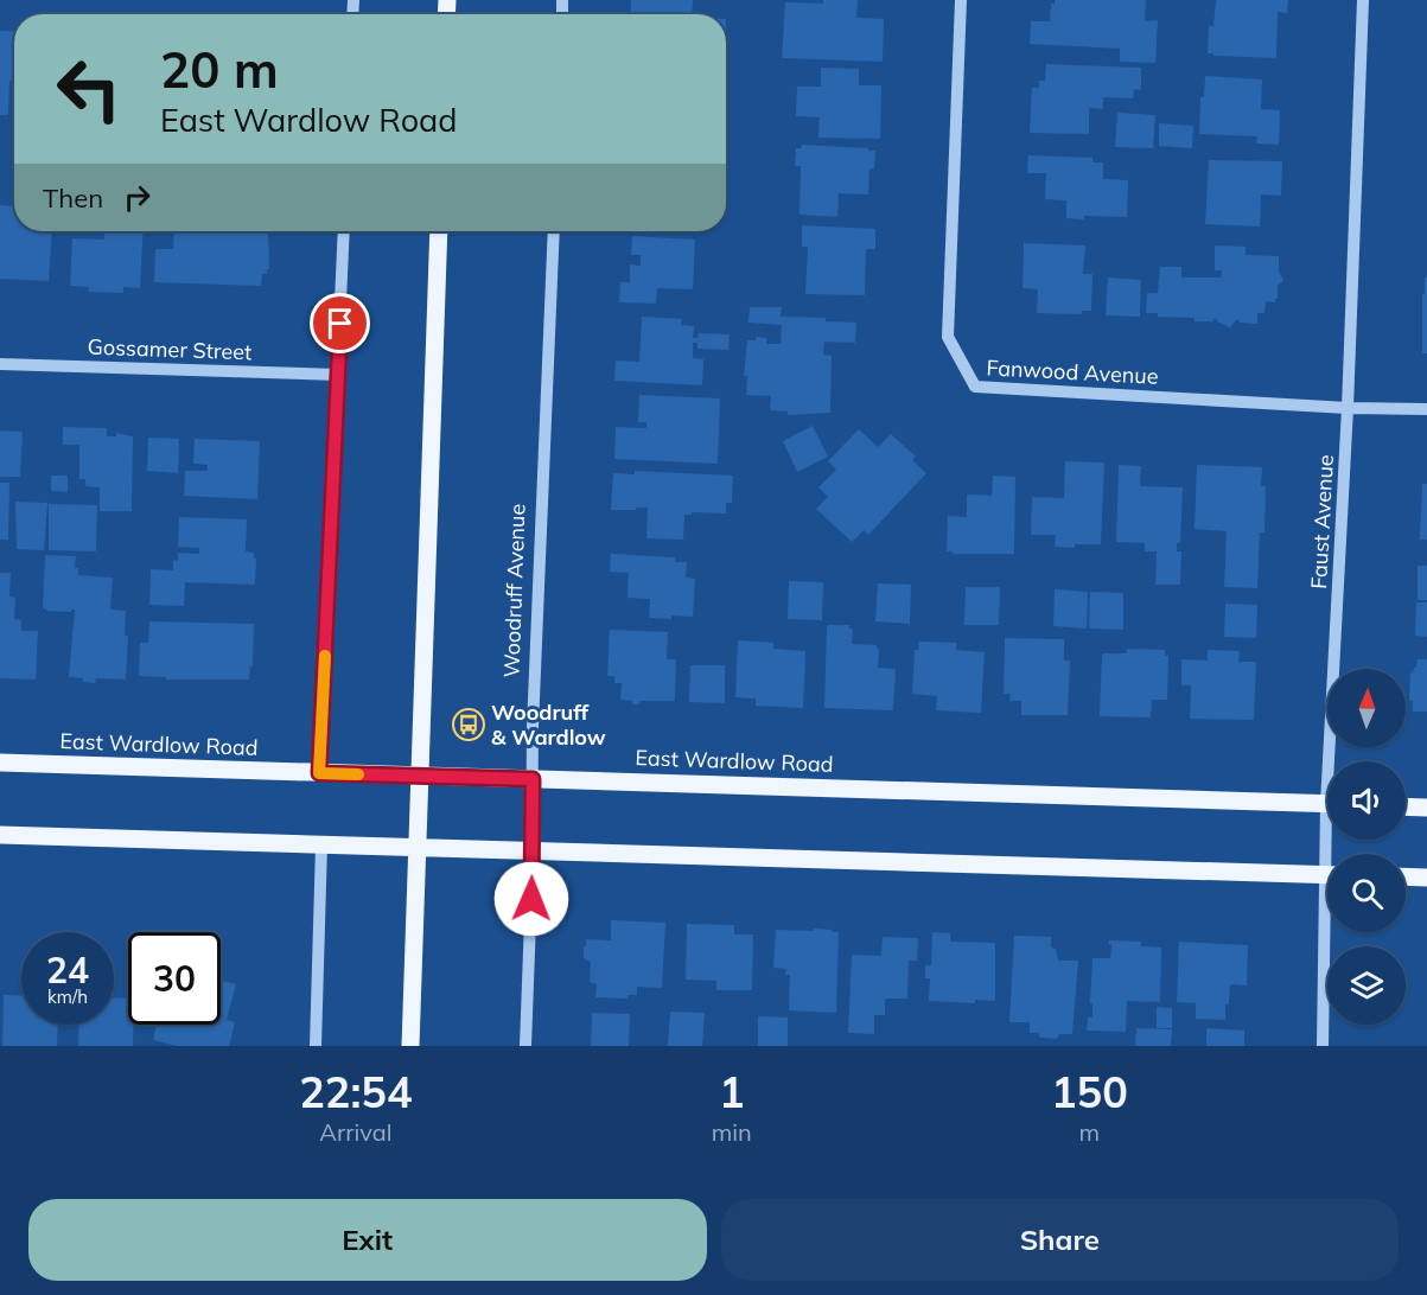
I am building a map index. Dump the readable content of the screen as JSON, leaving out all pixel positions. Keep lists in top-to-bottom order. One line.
{"streets":{"main road":["East Wardlow Road"],"street":["Gossamer Street","Fanwood Avenue","Faust Avenue","Woodruff Avenue"]},"crossings":[["Fanwood Avenue","Faust Avenue"],["Woodruff Avenue","East Wardlow Road"]],"places":{"bus stop":["Woodruff & Wardlow"]},"north":"top","page":{"turn":["20 m","East Wardlow Road"],"then":"Then","speed":"24 km/h","limit":"30","eta":["22:54","Arrival","1","min","150","m"],"buttons":["Exit","Share"]}}
